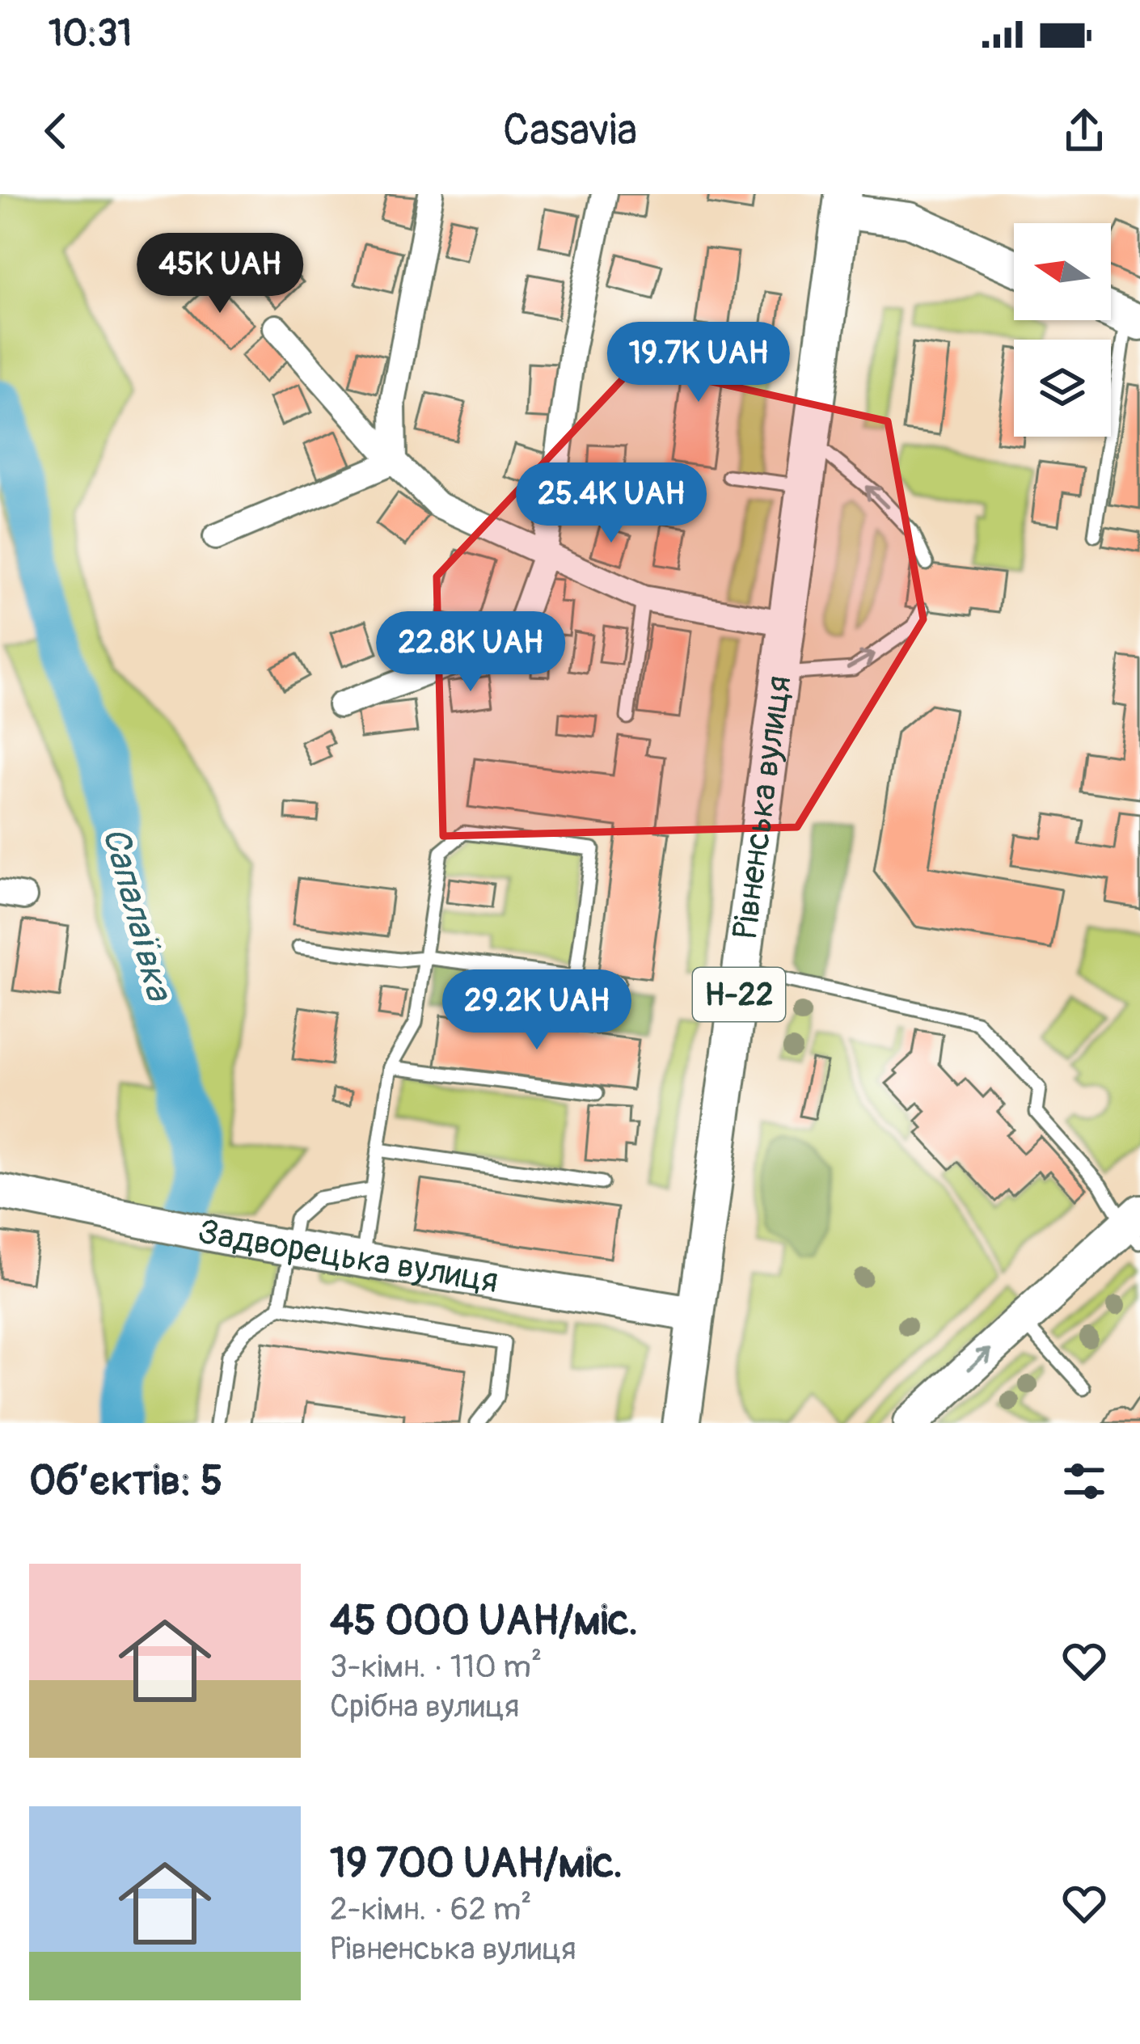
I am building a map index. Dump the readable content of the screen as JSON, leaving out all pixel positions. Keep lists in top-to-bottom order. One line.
{"streets":{"main road":["Рівненська вулиця","Н-22","Задворецька вулиця"]},"crossings":[["Рівненська вулиця","Задворецька вулиця"]],"water":["Сапалаївка"],"north":"left","page":{"status":"10:31","header":"Casavia","price":["45K UAH","19.7K UAH","25.4K UAH","22.8K UAH","29.2K UAH"],"heading":"Об’єктів: 5","list":[{"name":"45 000 UAH/міс.","note":"3-кімн. · 110 m² · Срібна вулиця"},{"name":"19 700 UAH/міс.","note":"2-кімн. · 62 m² · Рівненська вулиця"}]}}
